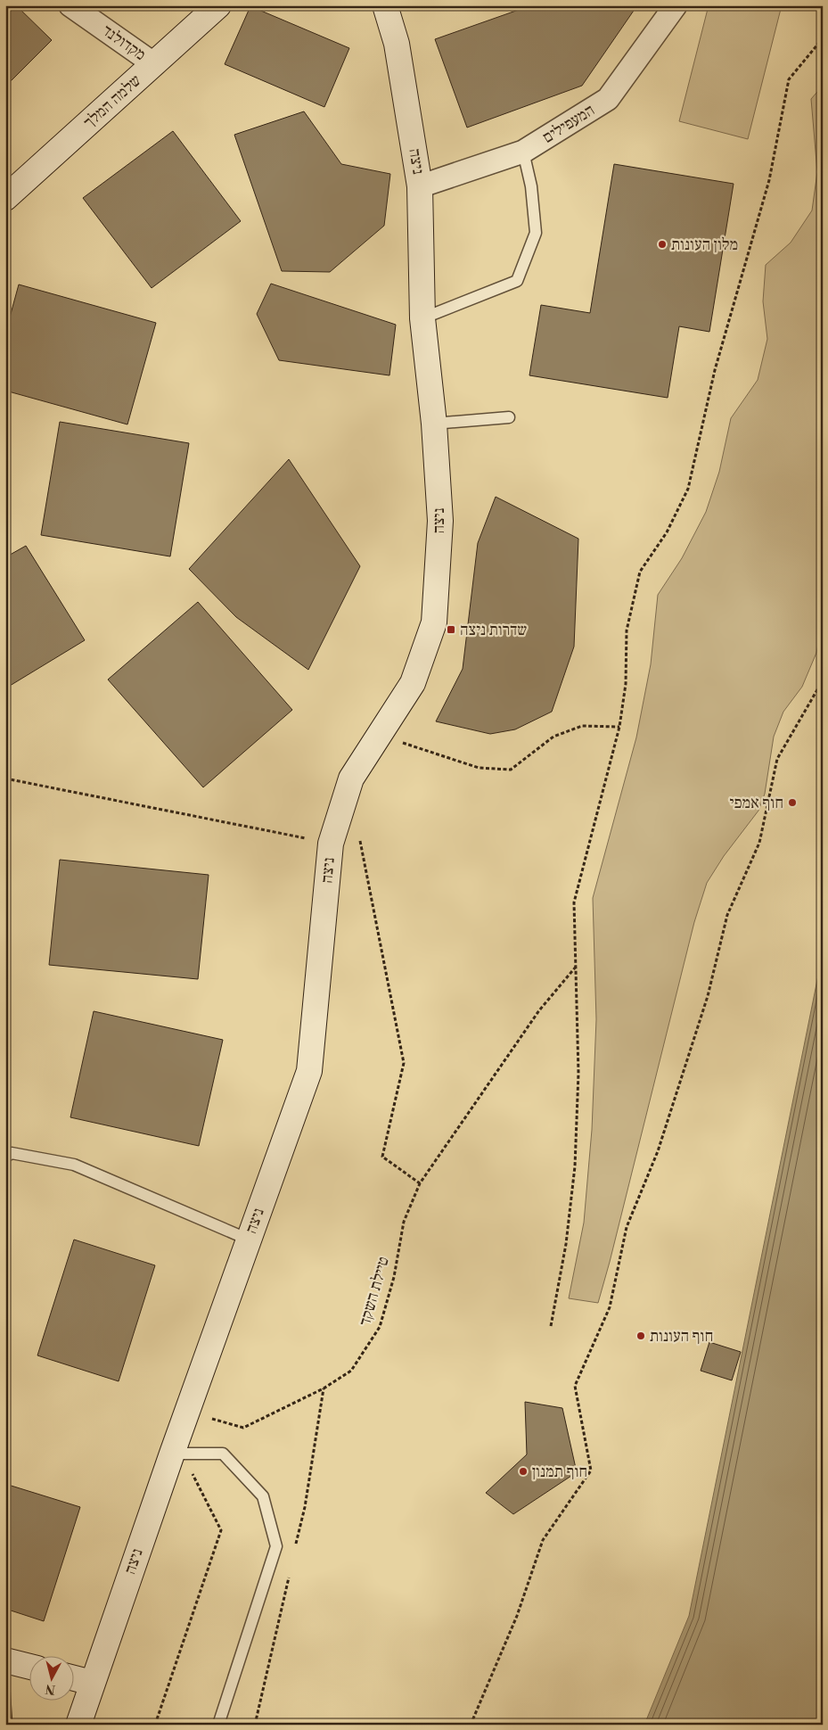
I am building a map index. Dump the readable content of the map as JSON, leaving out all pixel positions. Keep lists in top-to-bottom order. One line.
{"streets":{"street":["מקדולנד","שלמה המלך","המעפילים","ניצה"],"path":["טיילת השקד"]},"crossings":[["מקדולנד","שלמה המלך"],["המעפילים","ניצה"]],"places":{"other":["מלון העונות","חוף אמפי","חוף העונות","חוף תמנון"],"transit":["שדרות ניצה"]},"north":"bottom"}
